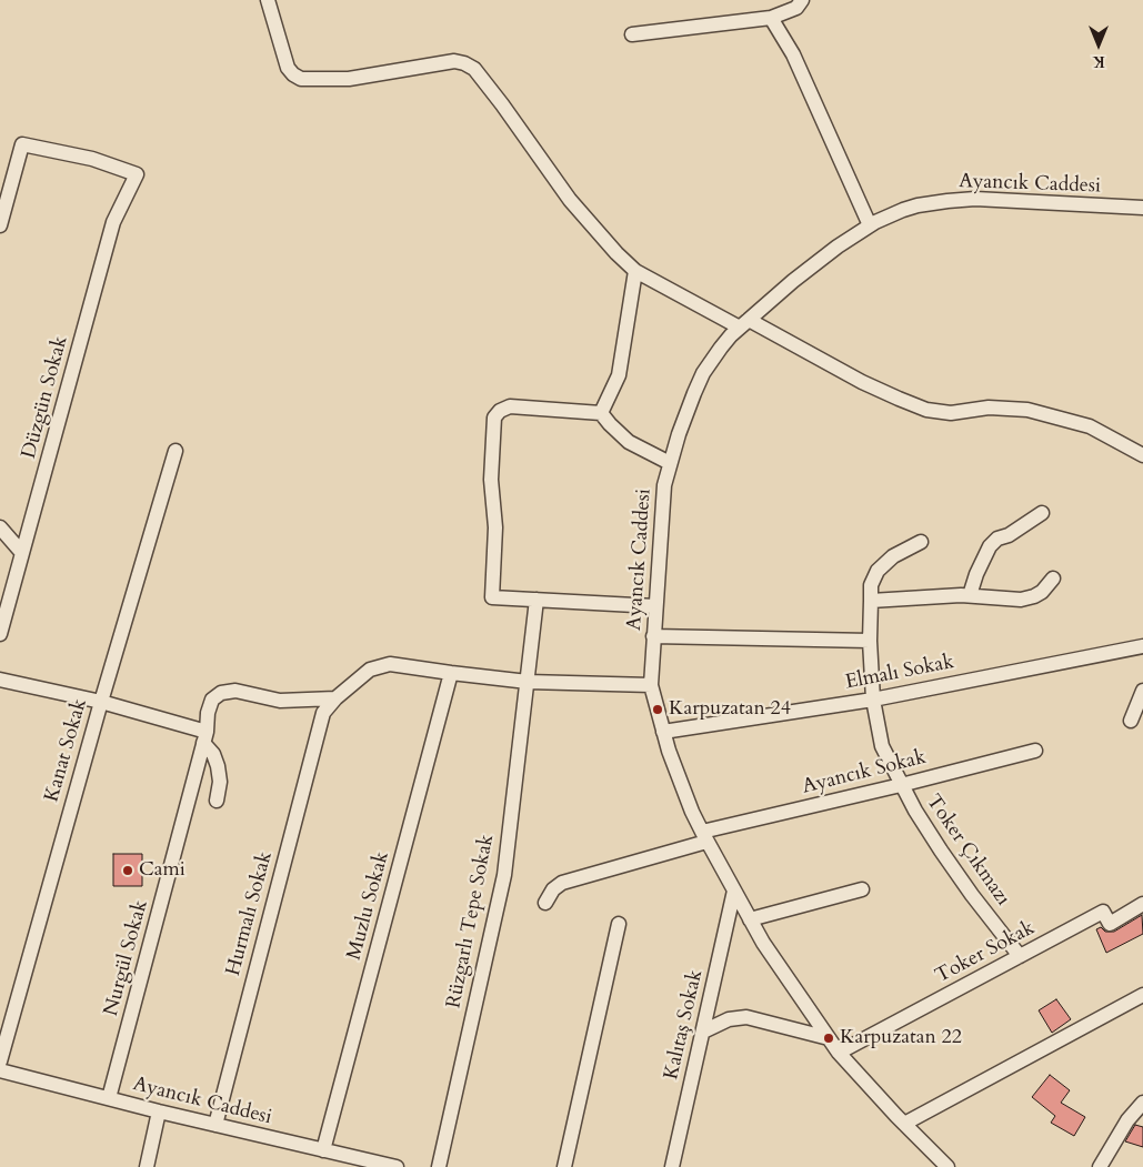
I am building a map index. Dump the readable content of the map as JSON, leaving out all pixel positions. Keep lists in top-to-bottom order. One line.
{"streets":{"street":["Ayancık Caddesi","Düzgün Sokak","Elmalı Sokak","Kanat Sokak","Ayancık Sokak","Toker Çıkmazı","Muzlu Sokak","Hurmalı Sokak","Rüzgarlı Tepe Sokak","Toker Sokak","Nurgül Sokak","Kalıtaş Sokak"]},"crossings":[["Ayancık Caddesi","Elmalı Sokak"],["Ayancık Caddesi","Ayancık Sokak"],["Ayancık Caddesi","Muzlu Sokak"],["Ayancık Caddesi","Hurmalı Sokak"],["Ayancık Caddesi","Toker Sokak"],["Ayancık Caddesi","Nurgül Sokak"],["Ayancık Caddesi","Kalıtaş Sokak"],["Elmalı Sokak","Toker Çıkmazı"],["Ayancık Sokak","Toker Çıkmazı"],["Toker Çıkmazı","Toker Sokak"],["Hurmalı Sokak","Nurgül Sokak"]],"places":["Karpuzatan 24","Cami","Karpuzatan 22"],"north":"bottom"}
